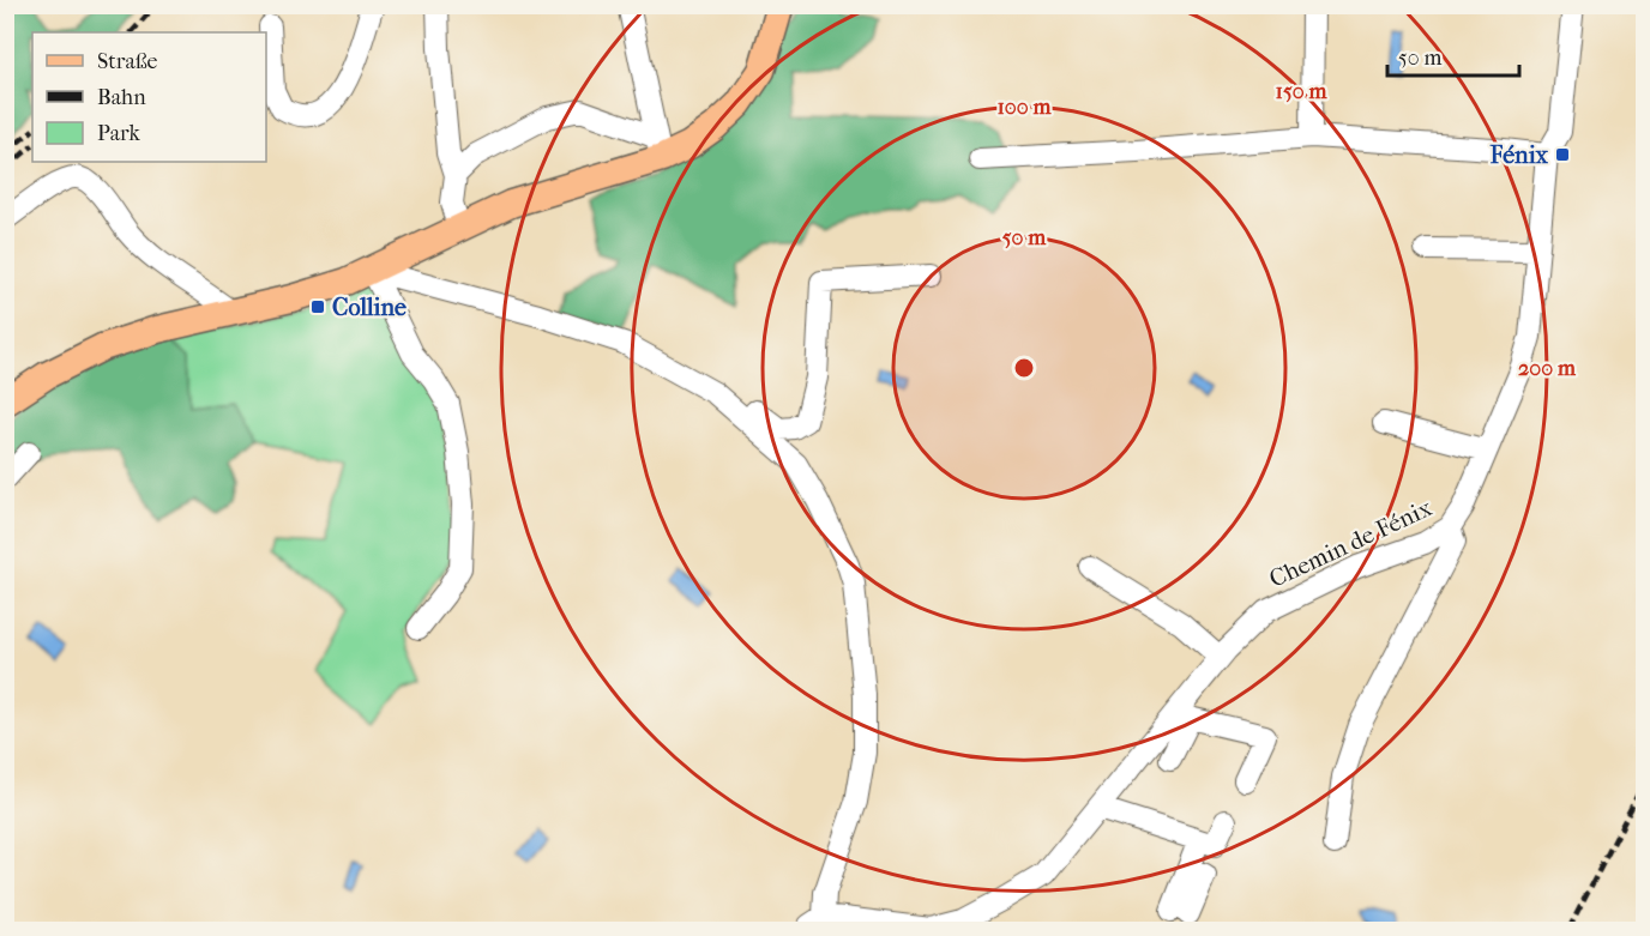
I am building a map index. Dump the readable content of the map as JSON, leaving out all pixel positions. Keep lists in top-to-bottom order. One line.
{"streets":{"street":["Chemin de Fénix"]},"places":{"transit":["Fénix","Colline"]},"legend":["Straße","Bahn","Park"],"scale_bar":"50 m","rings":["150 m","100 m","50 m","200 m"]}
